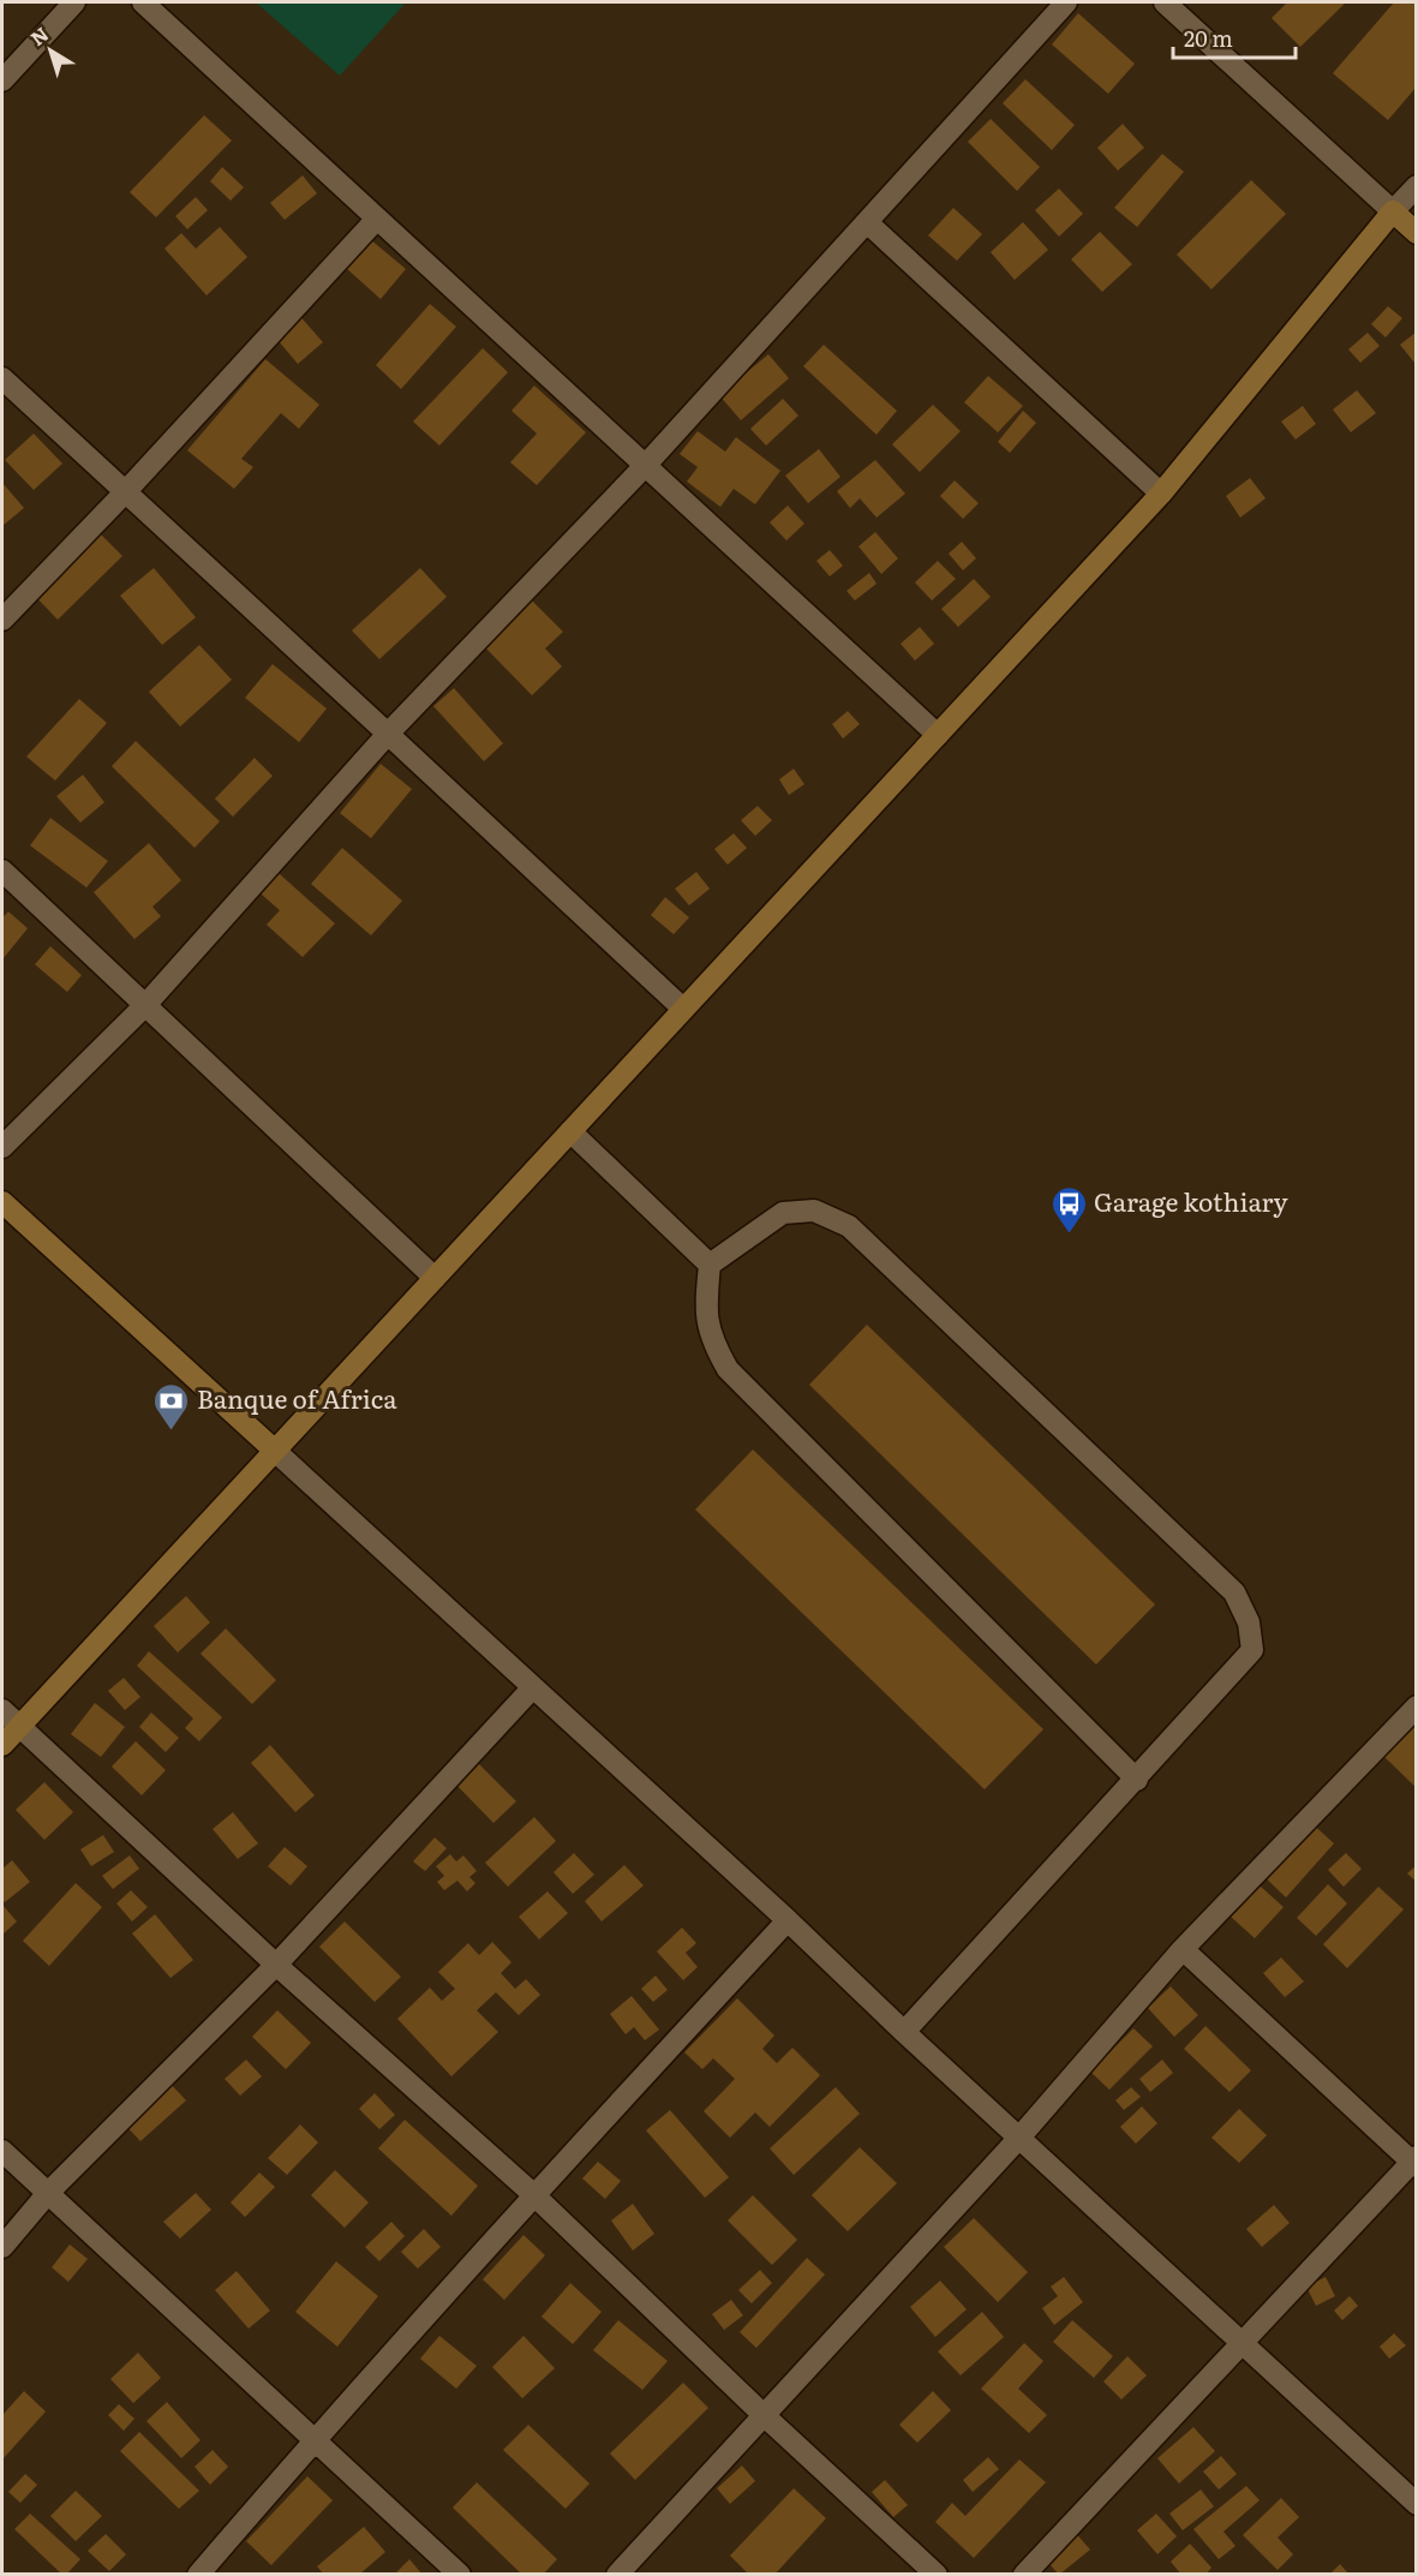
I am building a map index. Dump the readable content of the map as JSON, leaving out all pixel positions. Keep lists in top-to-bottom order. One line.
{"places":{"bus stop":["Garage kothiary"],"bank":["Banque of Africa"]},"scale_bar":"20 m","north":"top left"}
